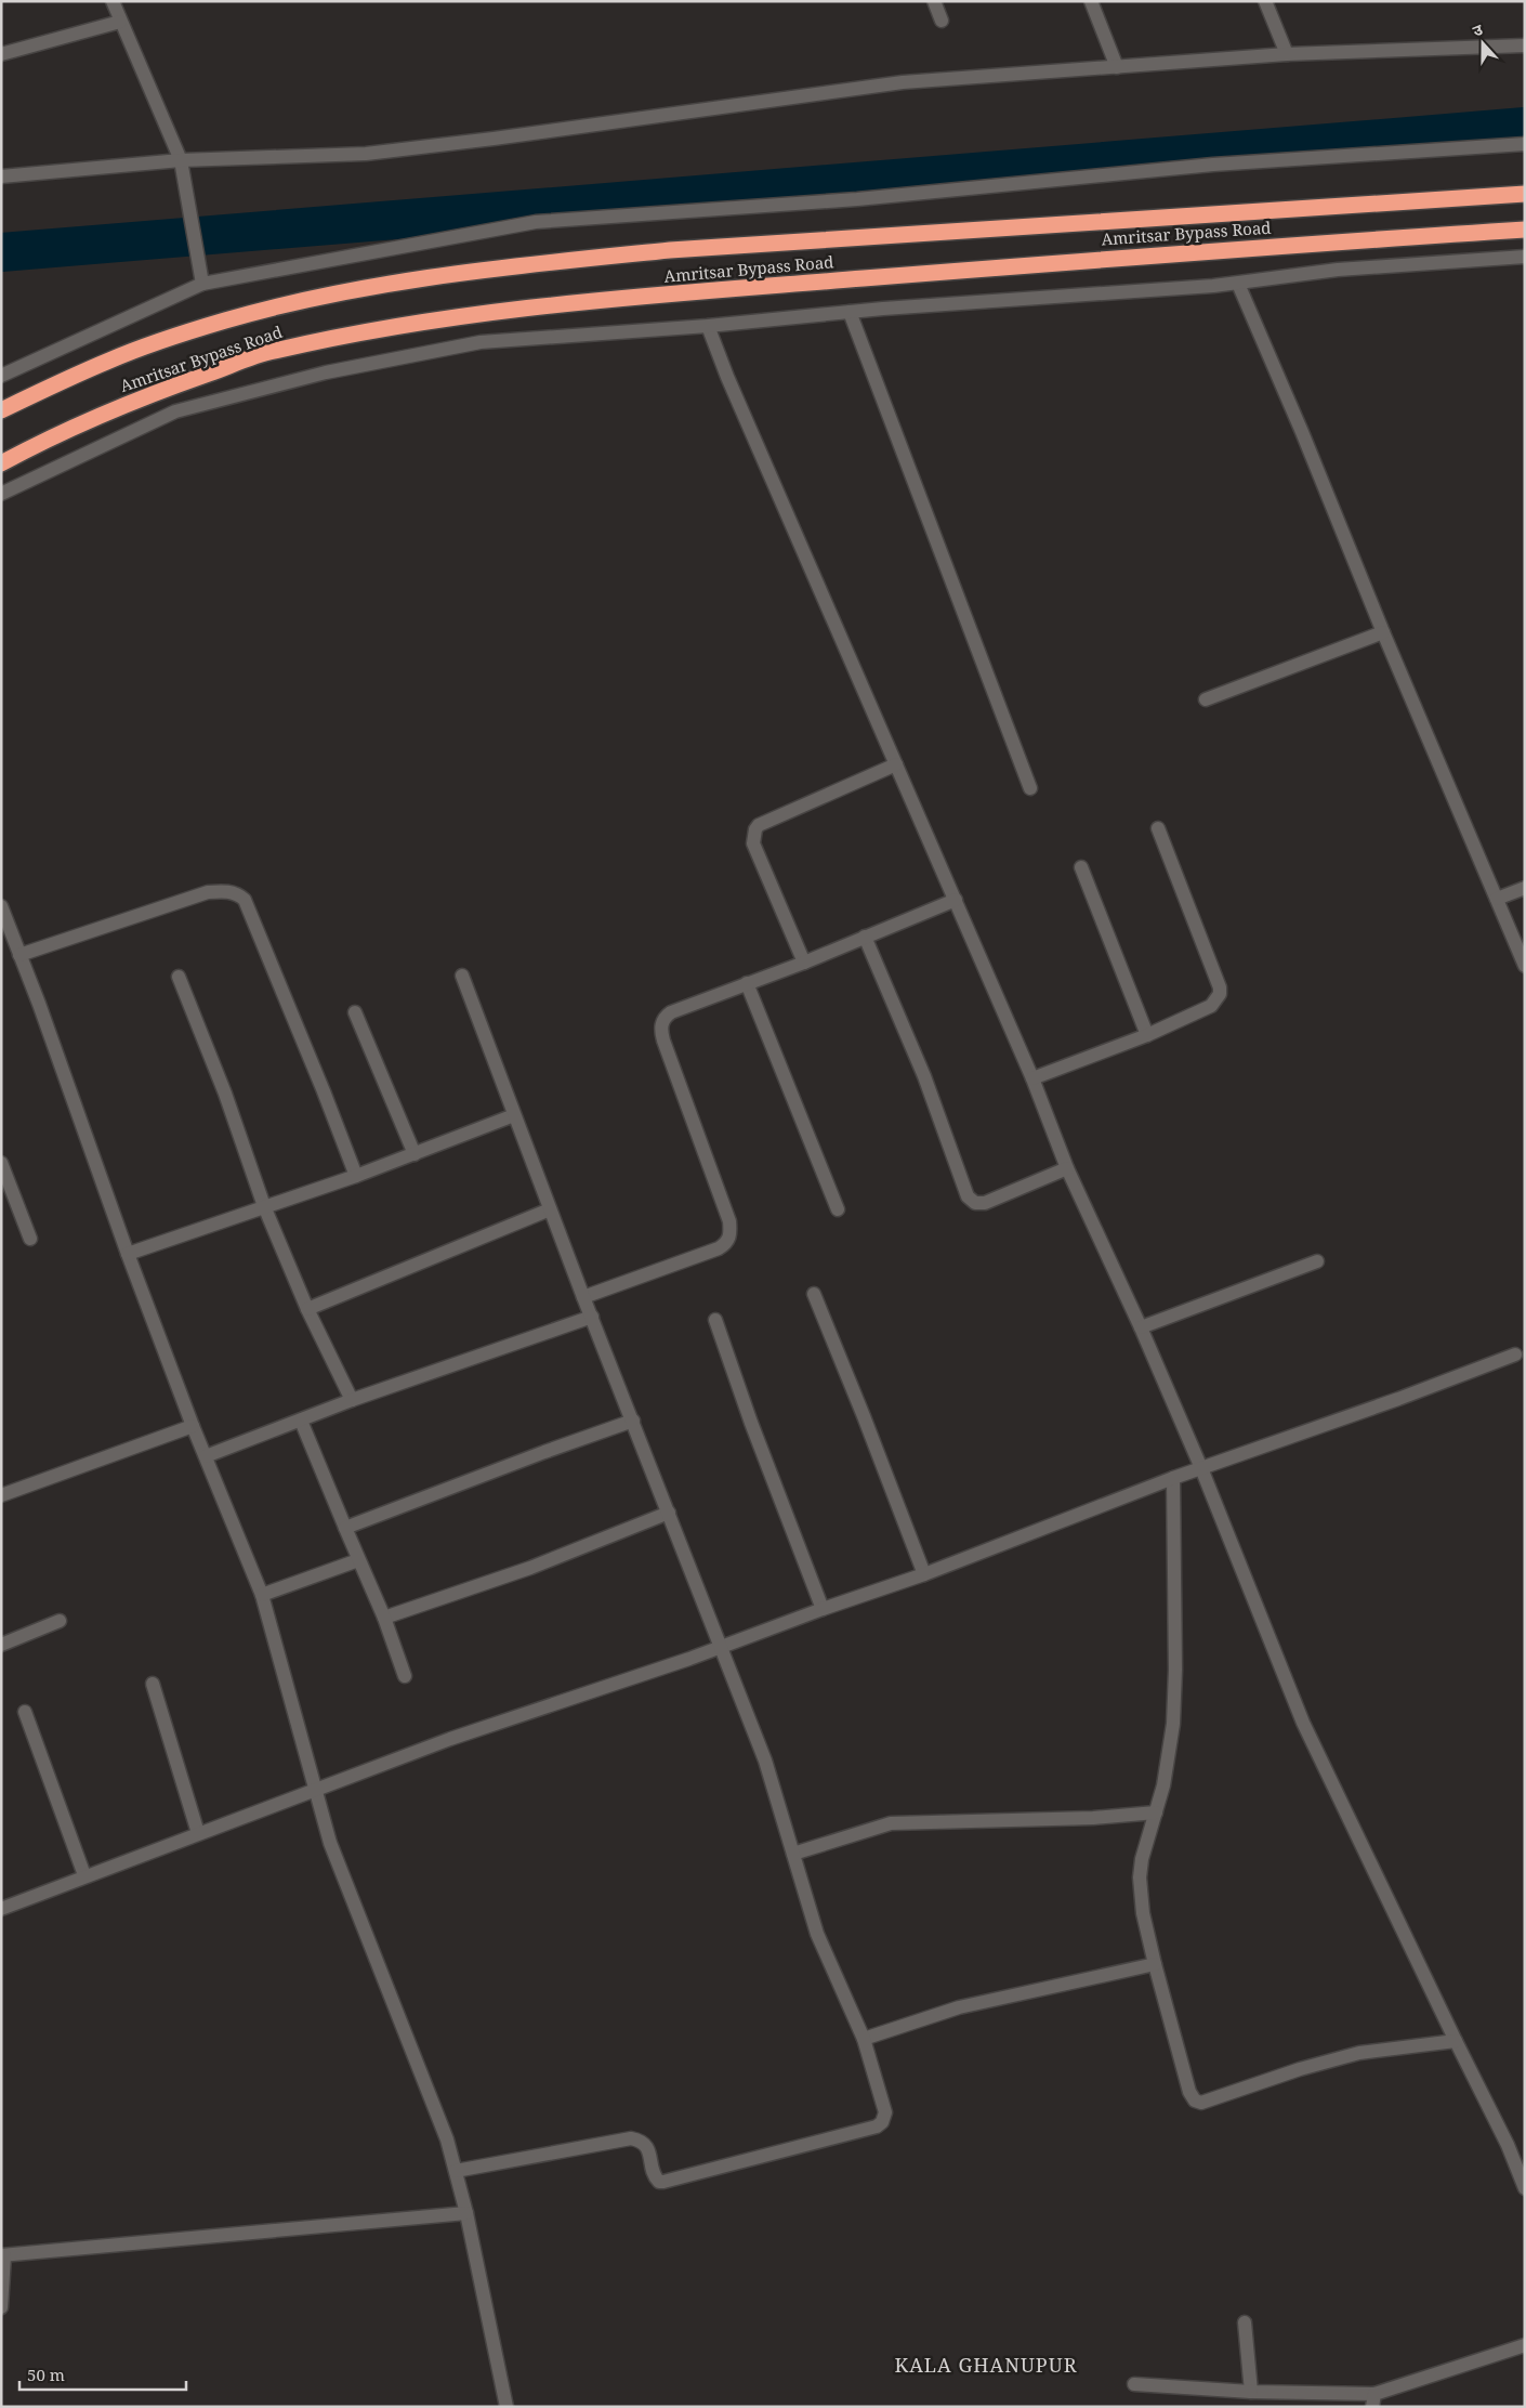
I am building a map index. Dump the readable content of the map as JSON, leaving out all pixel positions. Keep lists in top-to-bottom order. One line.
{"streets":{"highway":["Amritsar Bypass Road"]},"districts":["KALA GHANUPUR"],"scale_bar":"50 m","north":"top"}
